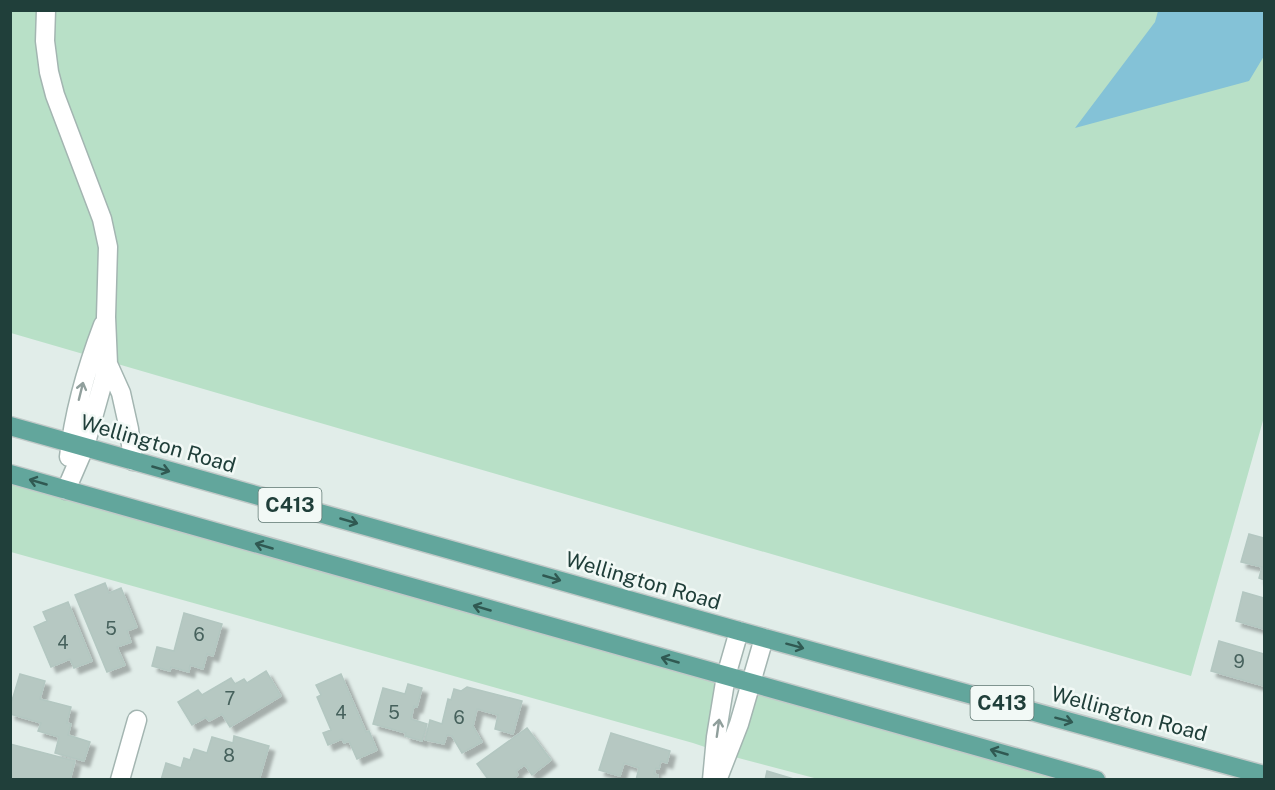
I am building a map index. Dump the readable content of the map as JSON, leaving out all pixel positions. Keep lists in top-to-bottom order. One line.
{"streets":{"main road":["Wellington Road","C413"]},"house_numbers":["5","6","4","9","7","4","5","6","8"]}
